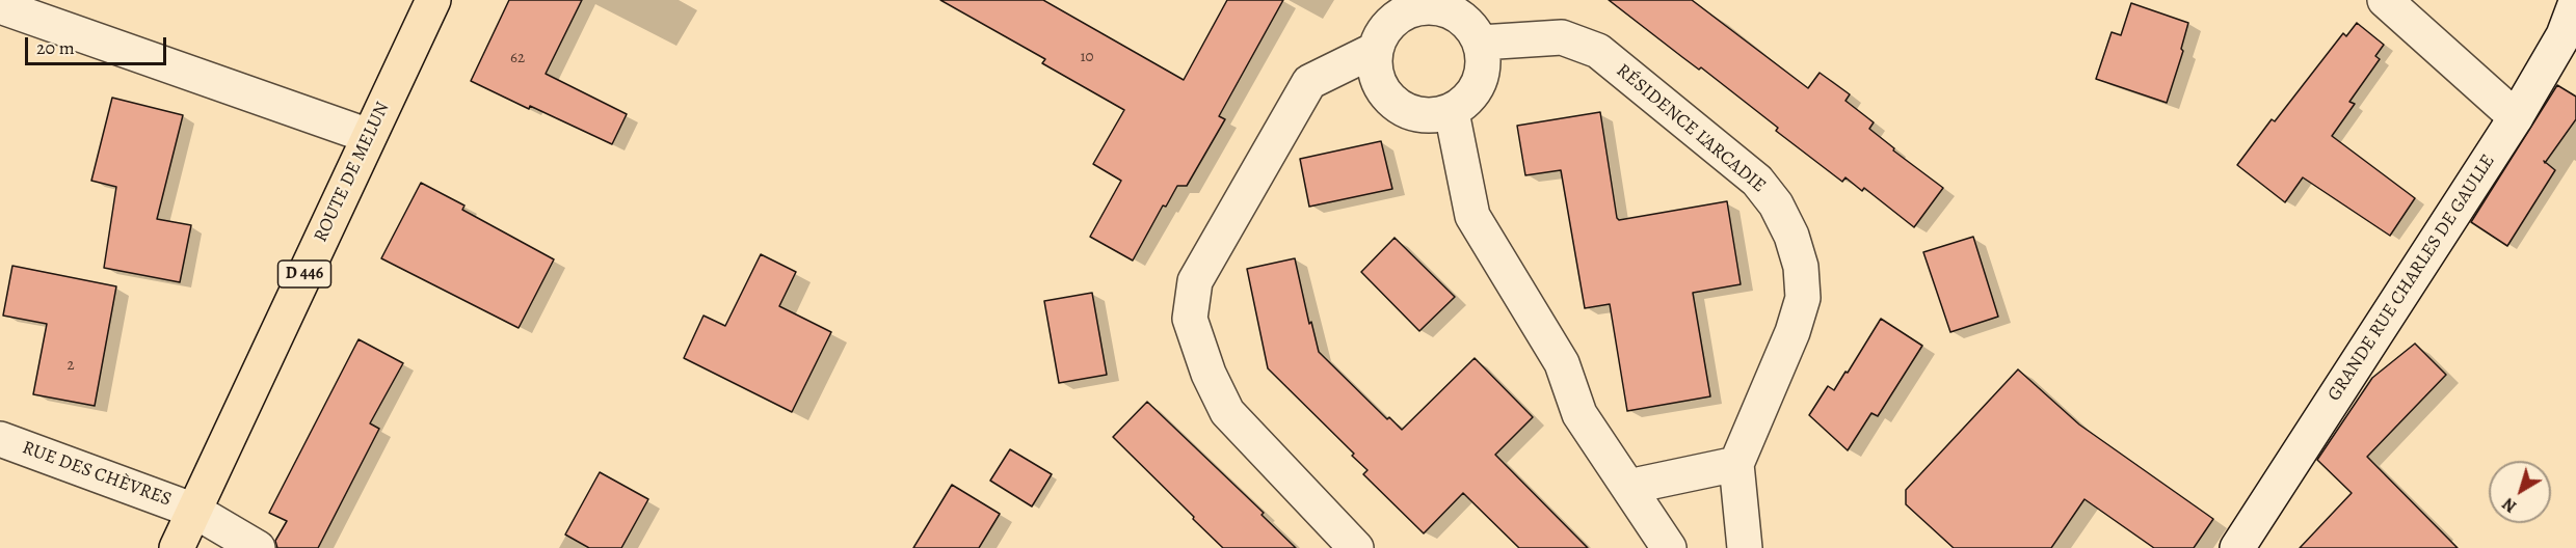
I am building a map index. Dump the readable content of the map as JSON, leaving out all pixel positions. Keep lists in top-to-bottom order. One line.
{"streets":{"main road":["ROUTE DE MELUN","D 446"],"street":["RÉSIDENCE L'ARCADIE","GRANDE RUE CHARLES DE GAULLE","RUE DES CHÈVRES"]},"crossings":[["ROUTE DE MELUN","RUE DES CHÈVRES"]],"house_numbers":["10","62","2"],"scale_bar":"20 m","north":"bottom left"}
